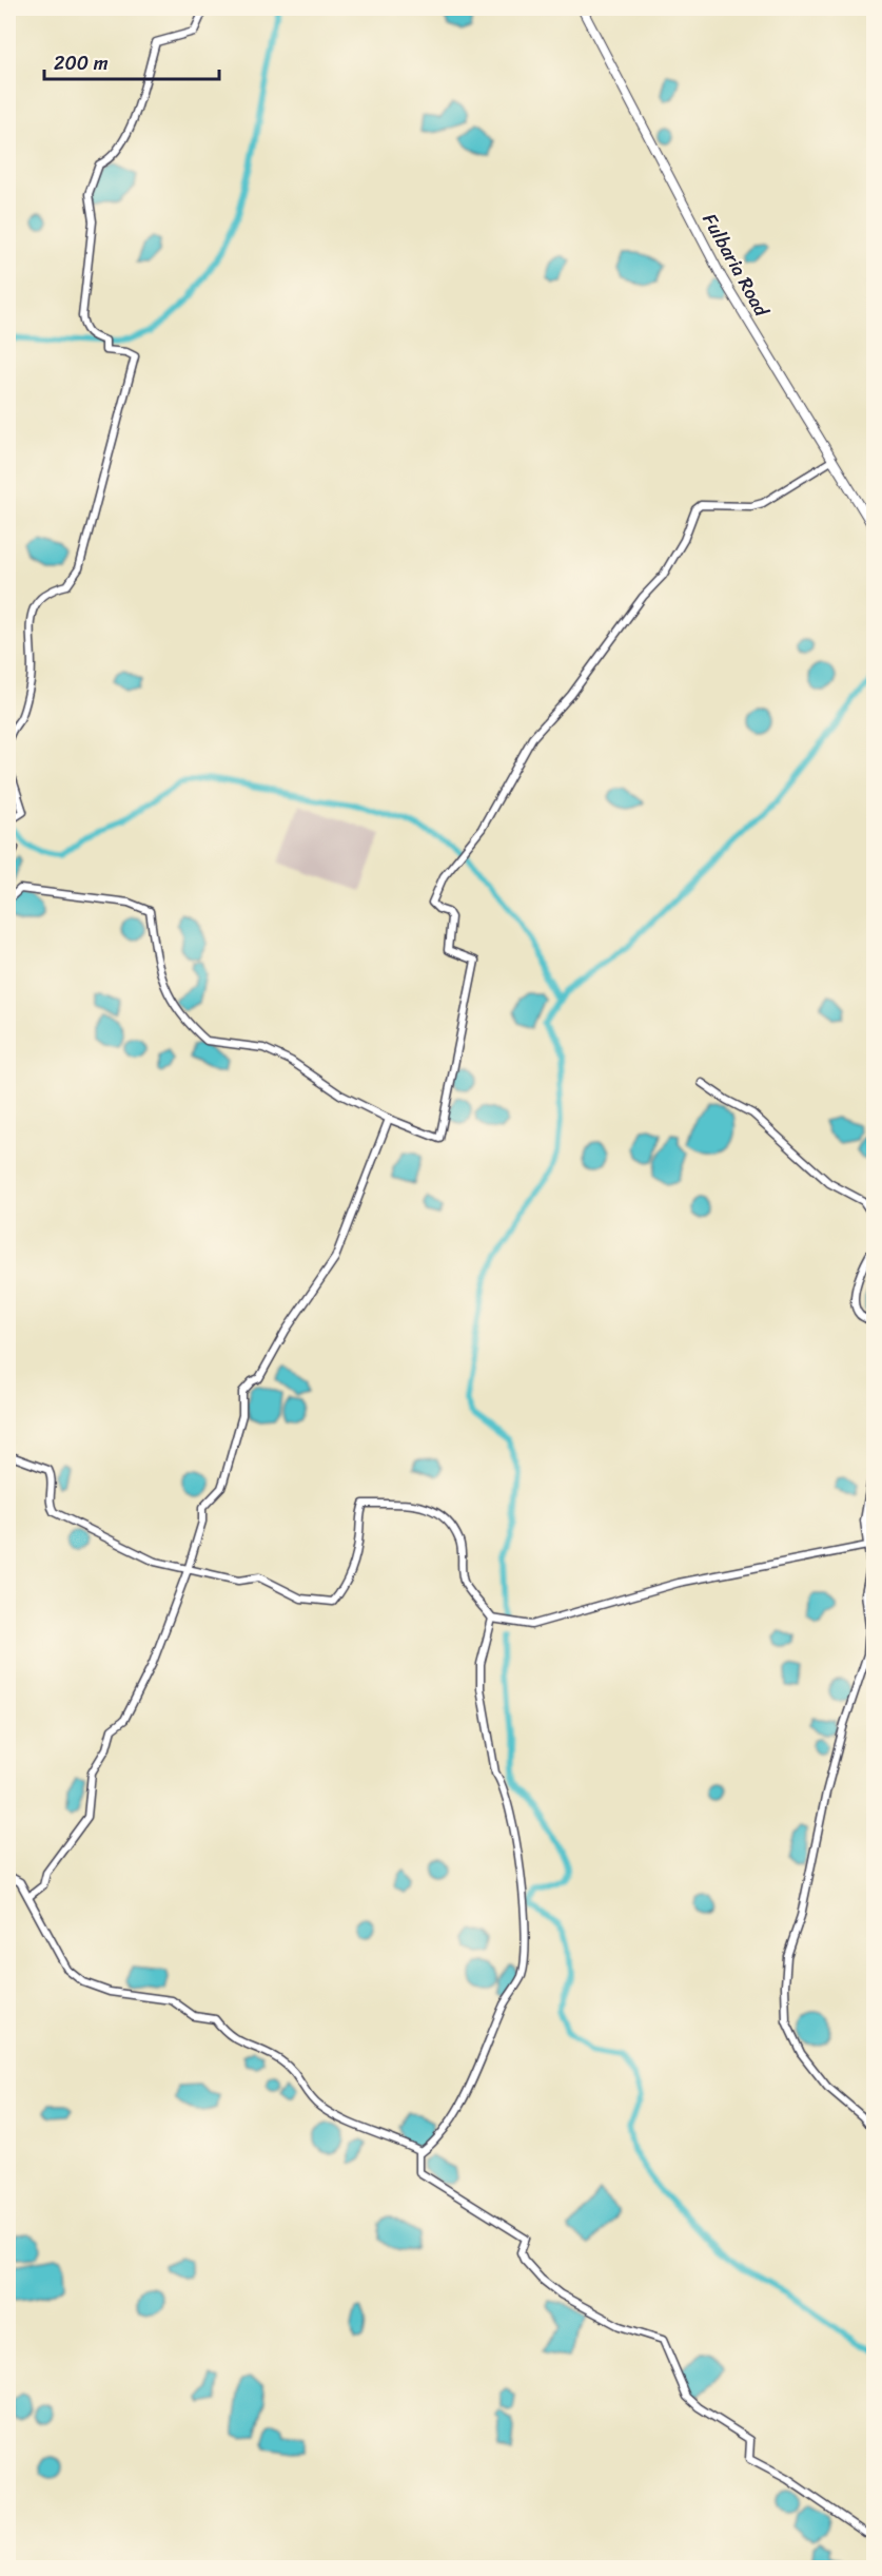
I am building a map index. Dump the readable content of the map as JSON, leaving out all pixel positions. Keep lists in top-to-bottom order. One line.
{"streets":{"main road":["Fulbaria Road"]},"scale_bar":"200 m"}
